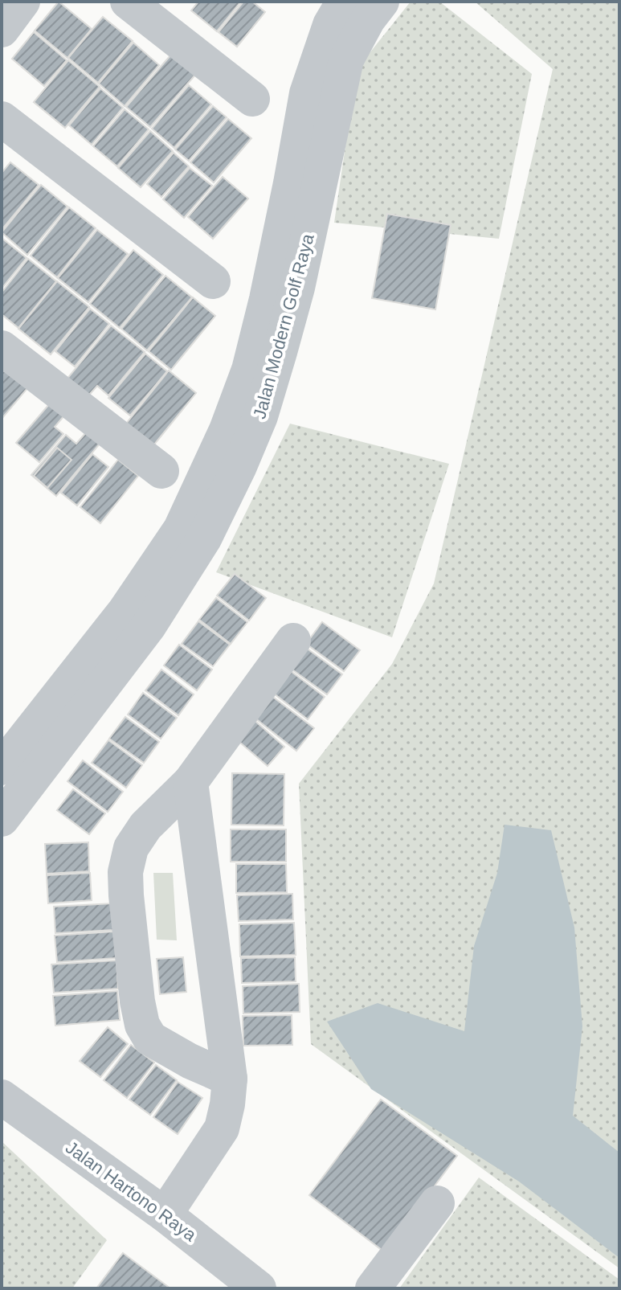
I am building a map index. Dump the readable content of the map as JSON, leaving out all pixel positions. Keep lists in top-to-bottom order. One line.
{"streets":{"street":["Jalan Modern Golf Raya","Jalan Hartono Raya"]}}
